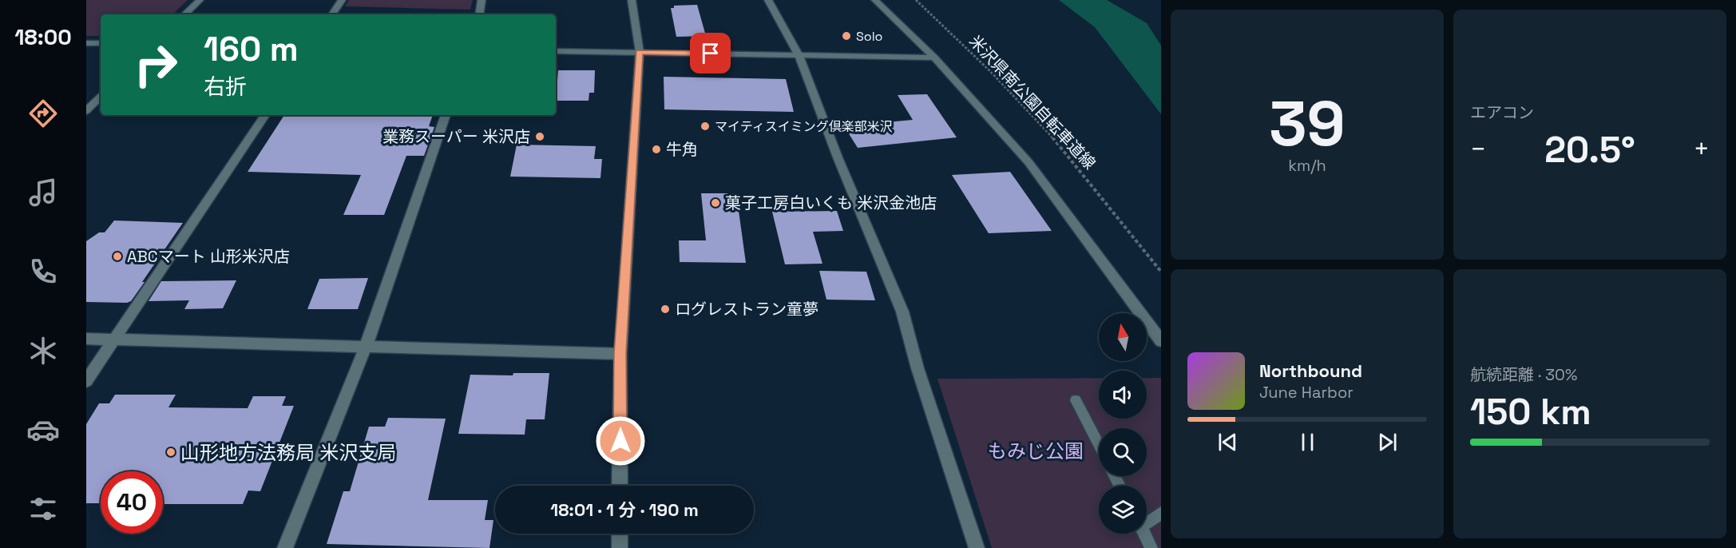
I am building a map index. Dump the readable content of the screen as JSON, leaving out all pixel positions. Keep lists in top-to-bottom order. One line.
{"streets":{"path":["米沢県南公園自転車道線"]},"parks":["もみじ公園"],"places":["Solo","マイティスイミング倶楽部米沢","業務スーパー 米沢店","牛角","菓子工房白いくも 米沢金池店","ABCマート 山形米沢店","ログレストラン童夢","山形地方法務局 米沢支局"],"north":"top","page":{"tabs":"18:00","tile":[["39","km/h"],"エアコン",["航続距離 · 30%","150 km"]],"turn":["160 m","右折"],"heat":["−","20.5°","+"],"song":["Northbound","June Harbor"],"limit":"40","trip":"18:01 · 1 分 · 190 m"}}
